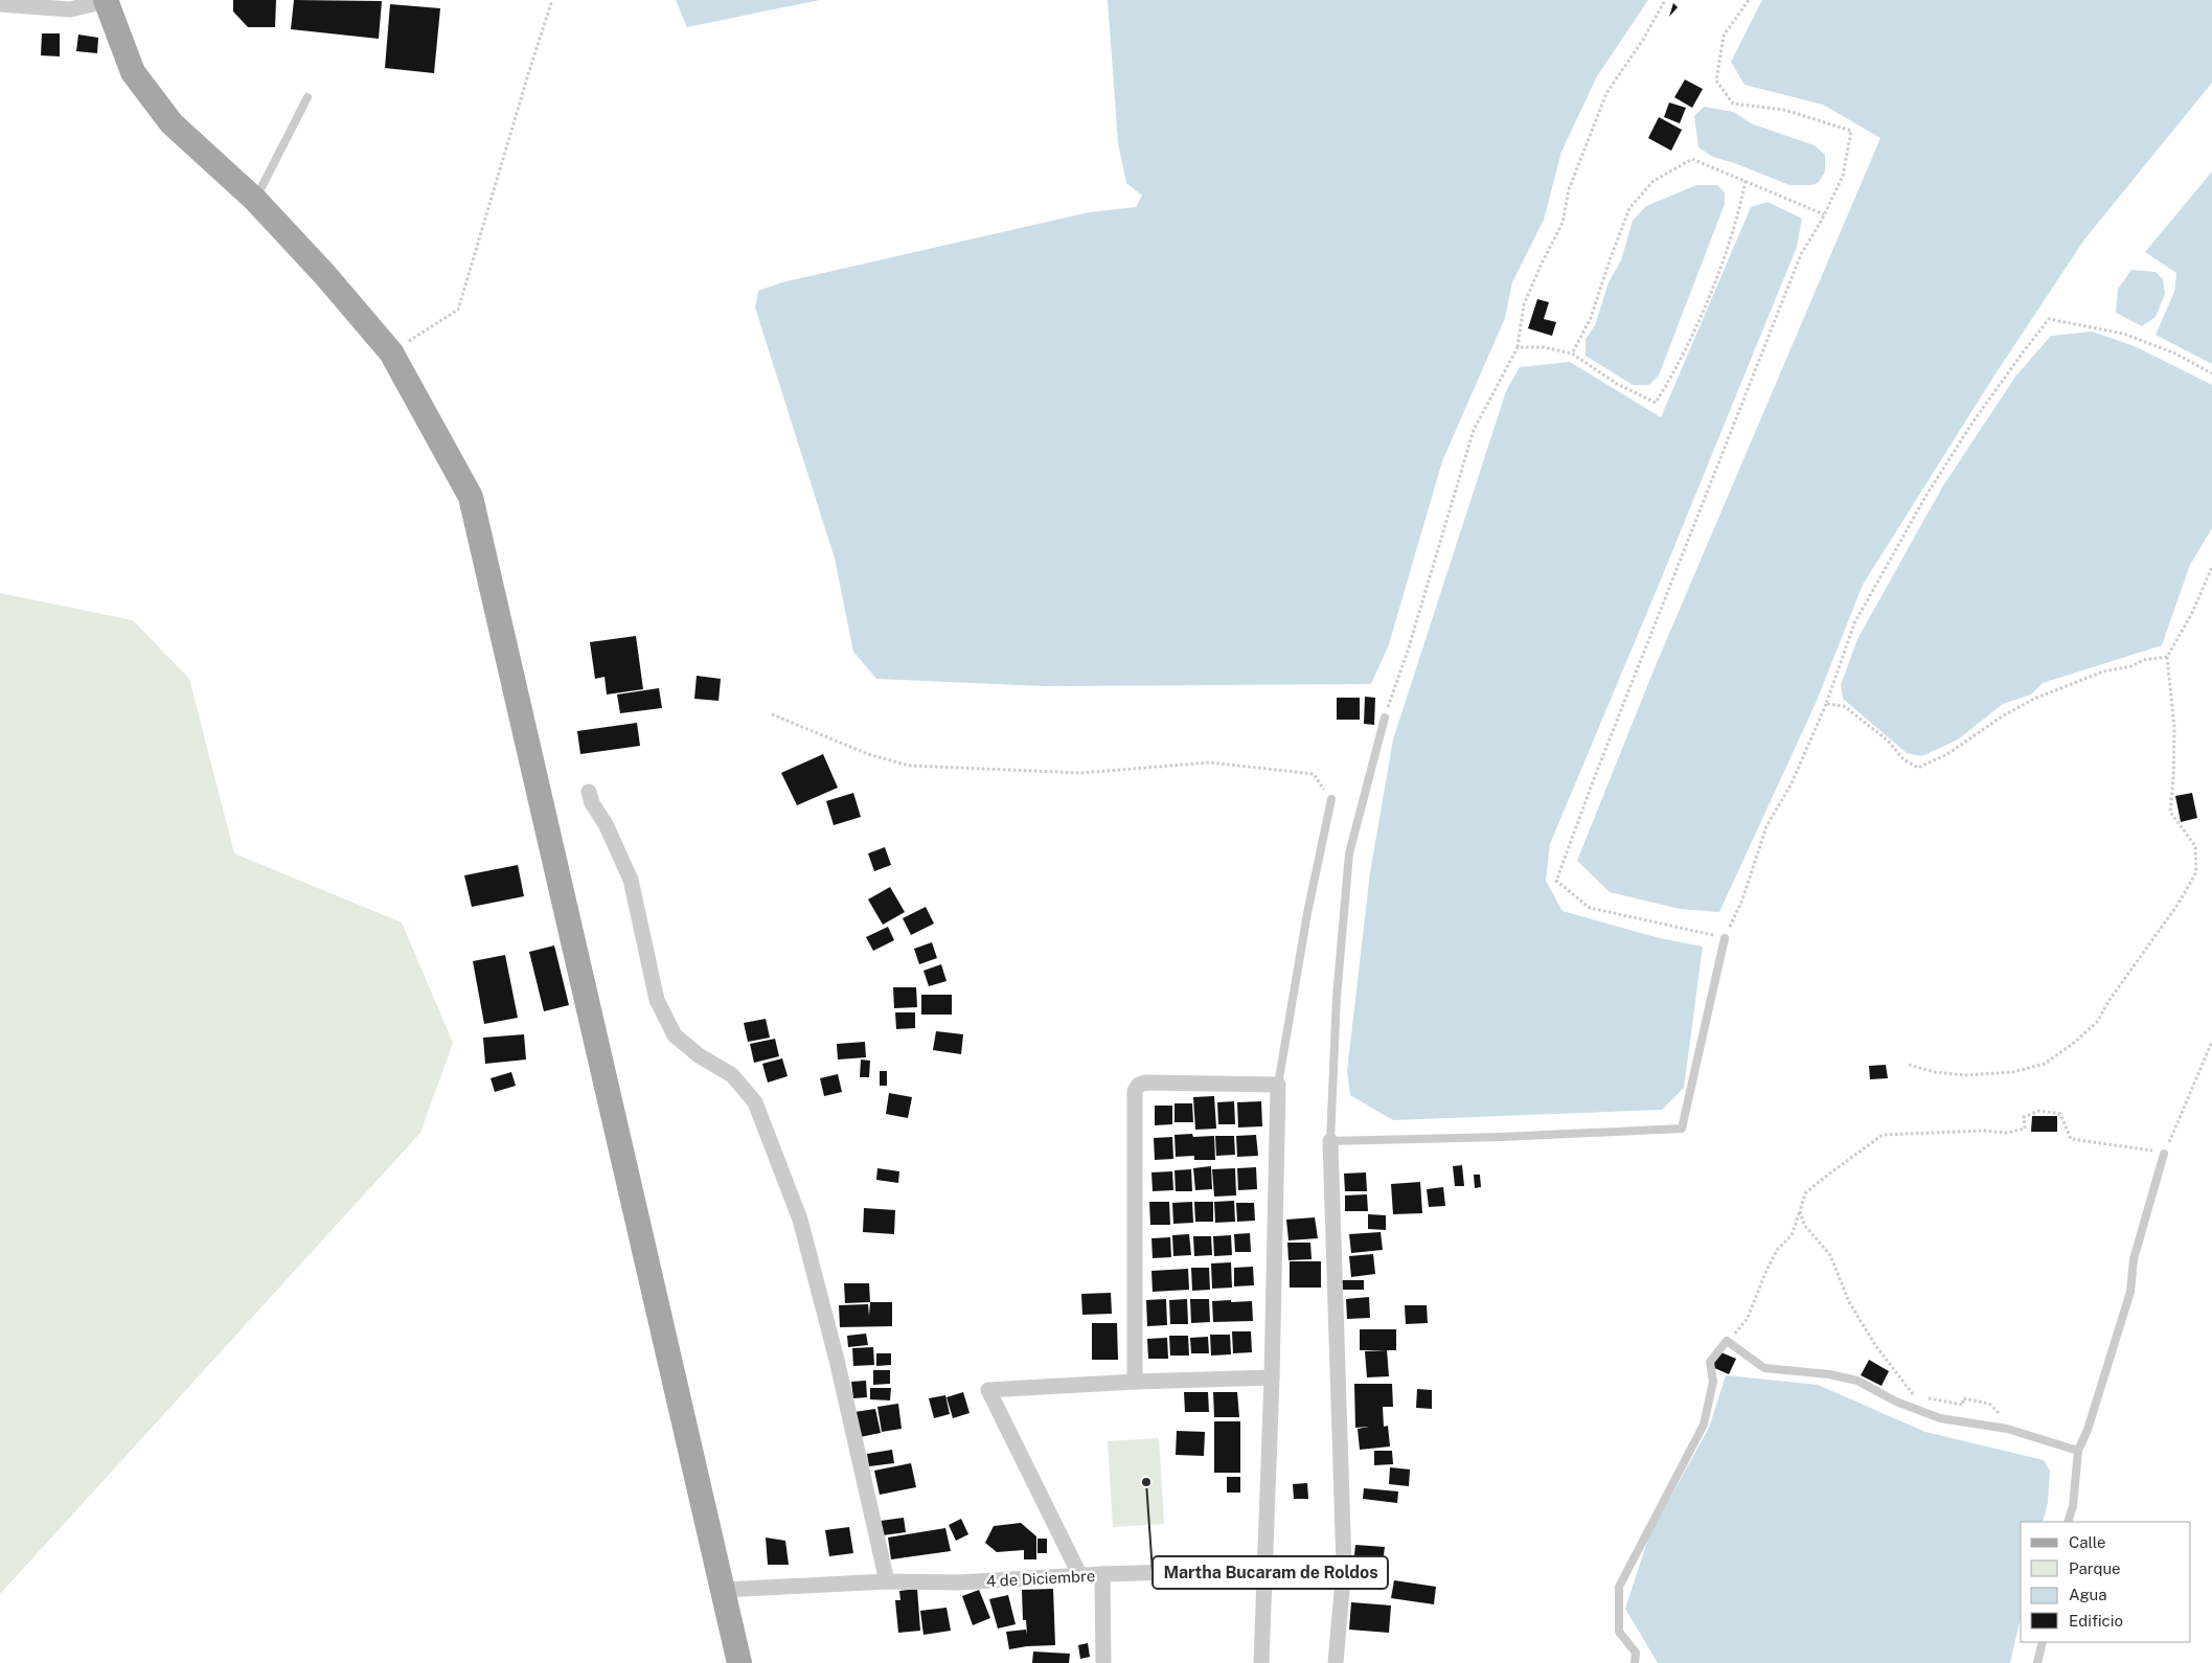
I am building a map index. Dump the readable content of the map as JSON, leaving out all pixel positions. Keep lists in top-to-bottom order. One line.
{"streets":{"street":["4 de Diciembre"]},"places":["Martha Bucaram de Roldos"],"legend":["Calle","Parque","Agua","Edificio"]}
